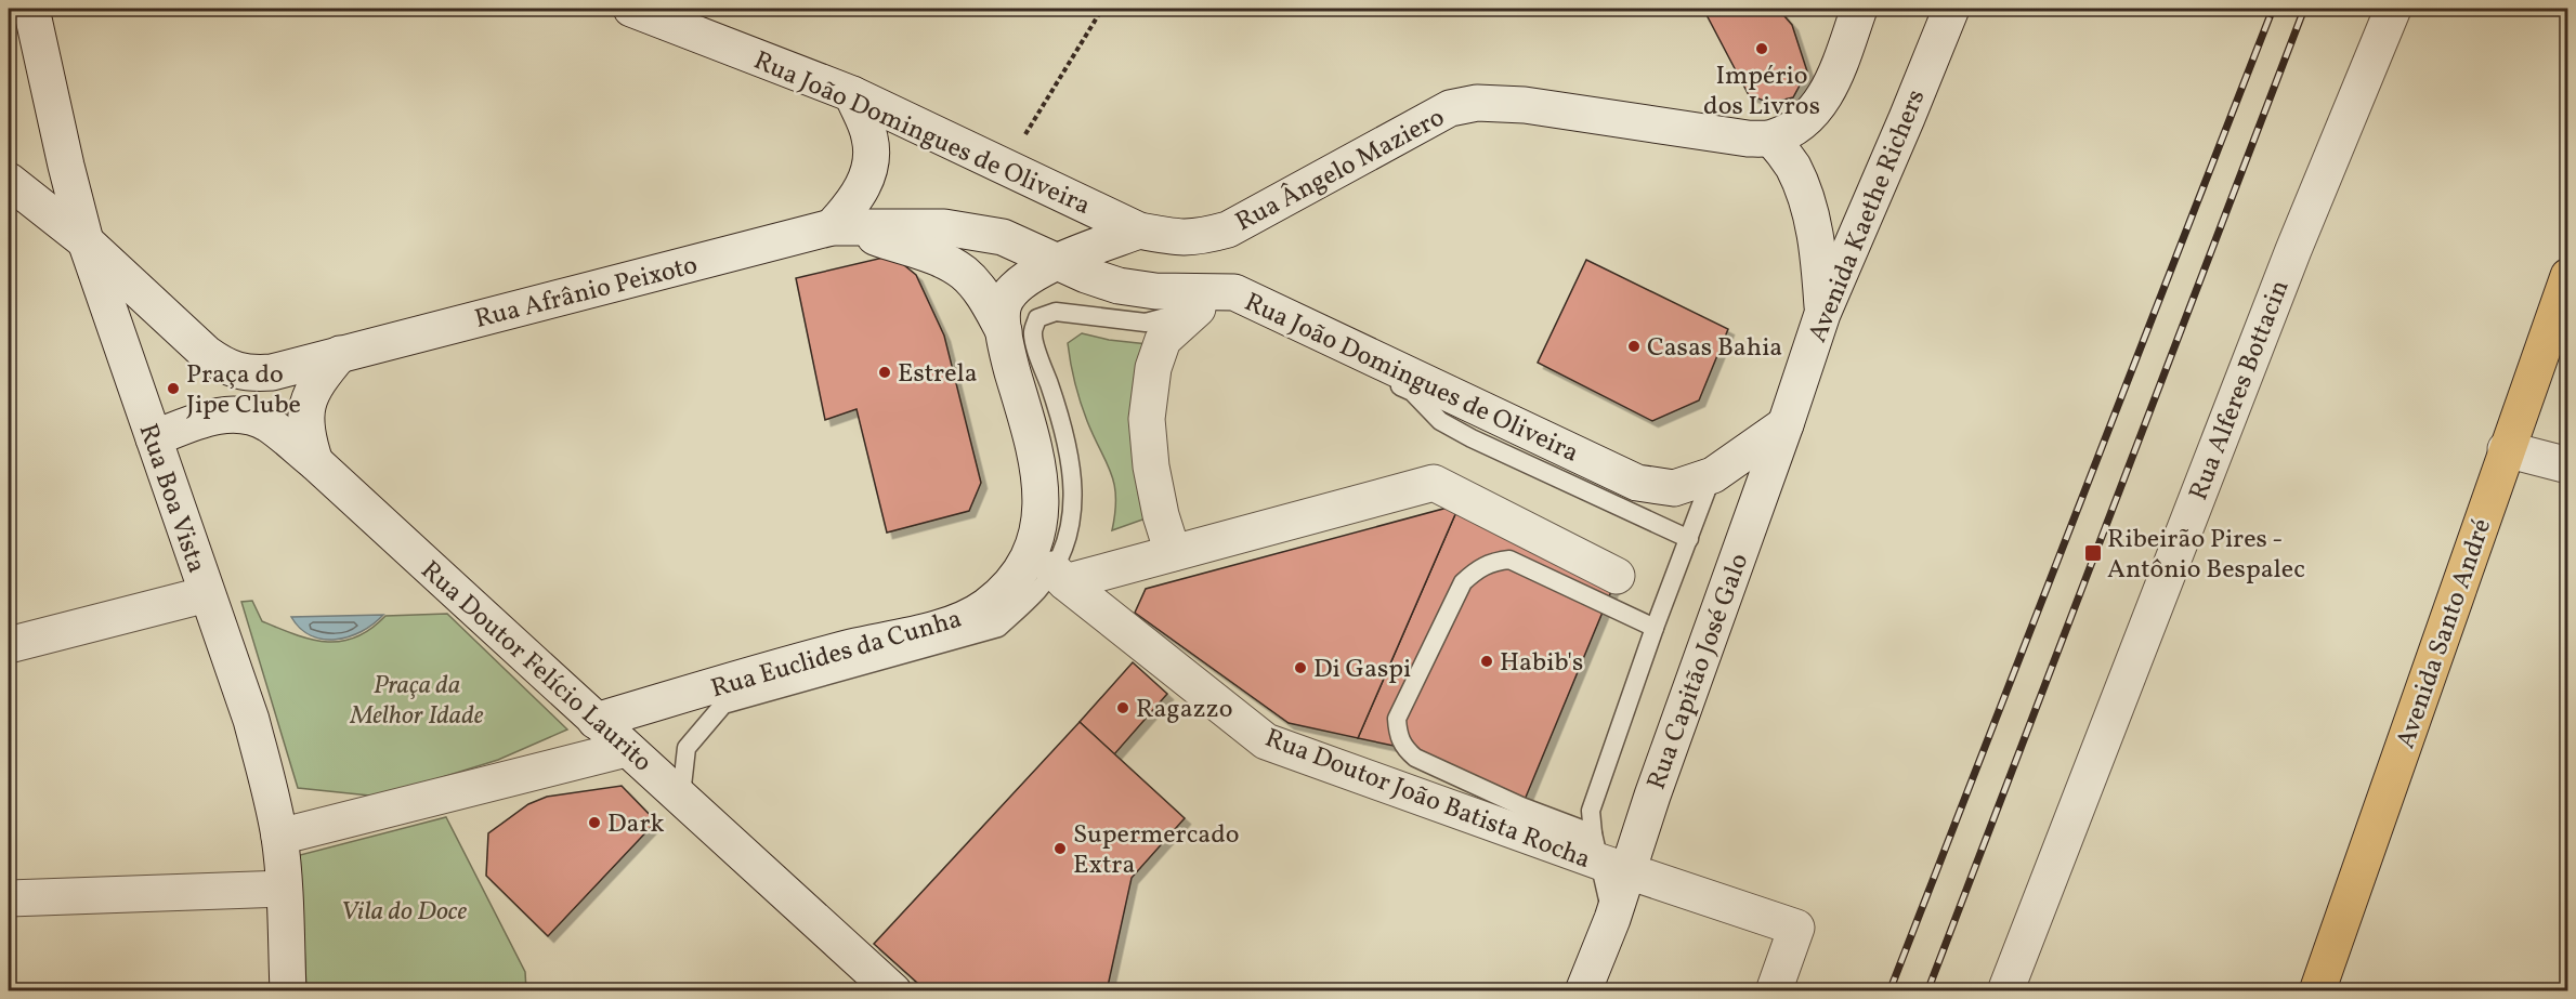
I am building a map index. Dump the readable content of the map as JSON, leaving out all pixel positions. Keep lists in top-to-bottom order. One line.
{"streets":{"highway":["Avenida Santo André"],"street":["Rua João Domingues de Oliveira","Rua Ângelo Maziero","Avenida Kaethe Richers","Rua Afrânio Peixoto","Rua Alferes Bottacin","Rua Boa Vista","Rua Euclides da Cunha","Rua Doutor Felício Laurito","Rua Capitão José Galo","Rua Doutor João Batista Rocha"]},"crossings":[["Rua João Domingues de Oliveira","Rua Ângelo Maziero"],["Rua João Domingues de Oliveira","Avenida Kaethe Richers"],["Rua João Domingues de Oliveira","Rua Afrânio Peixoto"],["Rua João Domingues de Oliveira","Rua Euclides da Cunha"],["Rua João Domingues de Oliveira","Rua Capitão José Galo"],["Rua Ângelo Maziero","Rua Euclides da Cunha"],["Avenida Kaethe Richers","Rua Capitão José Galo"],["Rua Afrânio Peixoto","Rua Boa Vista"],["Rua Boa Vista","Rua Doutor Felício Laurito"],["Rua Euclides da Cunha","Rua Doutor Felício Laurito"],["Rua Capitão José Galo","Rua Doutor João Batista Rocha"]],"parks":["Praça da Melhor Idade","Vila do Doce"],"places":{"other":["Império dos Livros","Casas Bahia","Estrela","Praça do Jipe Clube","Habib's","Di Gaspi","Ragazzo","Dark","Supermercado Extra"],"transit":["Ribeirão Pires - Antônio Bespalec"]}}
